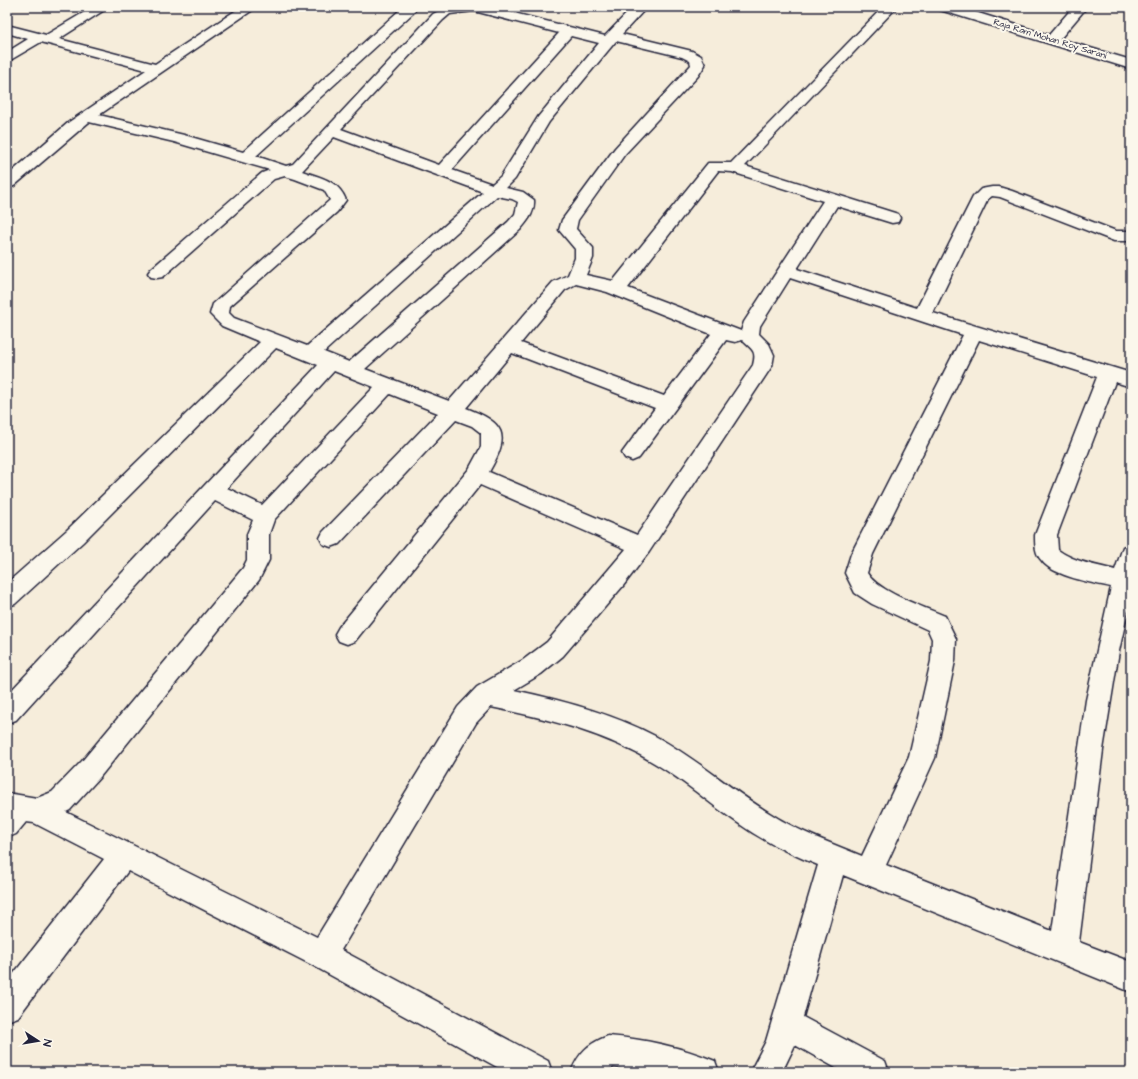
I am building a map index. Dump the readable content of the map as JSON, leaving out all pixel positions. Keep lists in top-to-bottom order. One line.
{"streets":{"street":["Raja Ram Mohan Roy Sarani"]},"north":"right"}
